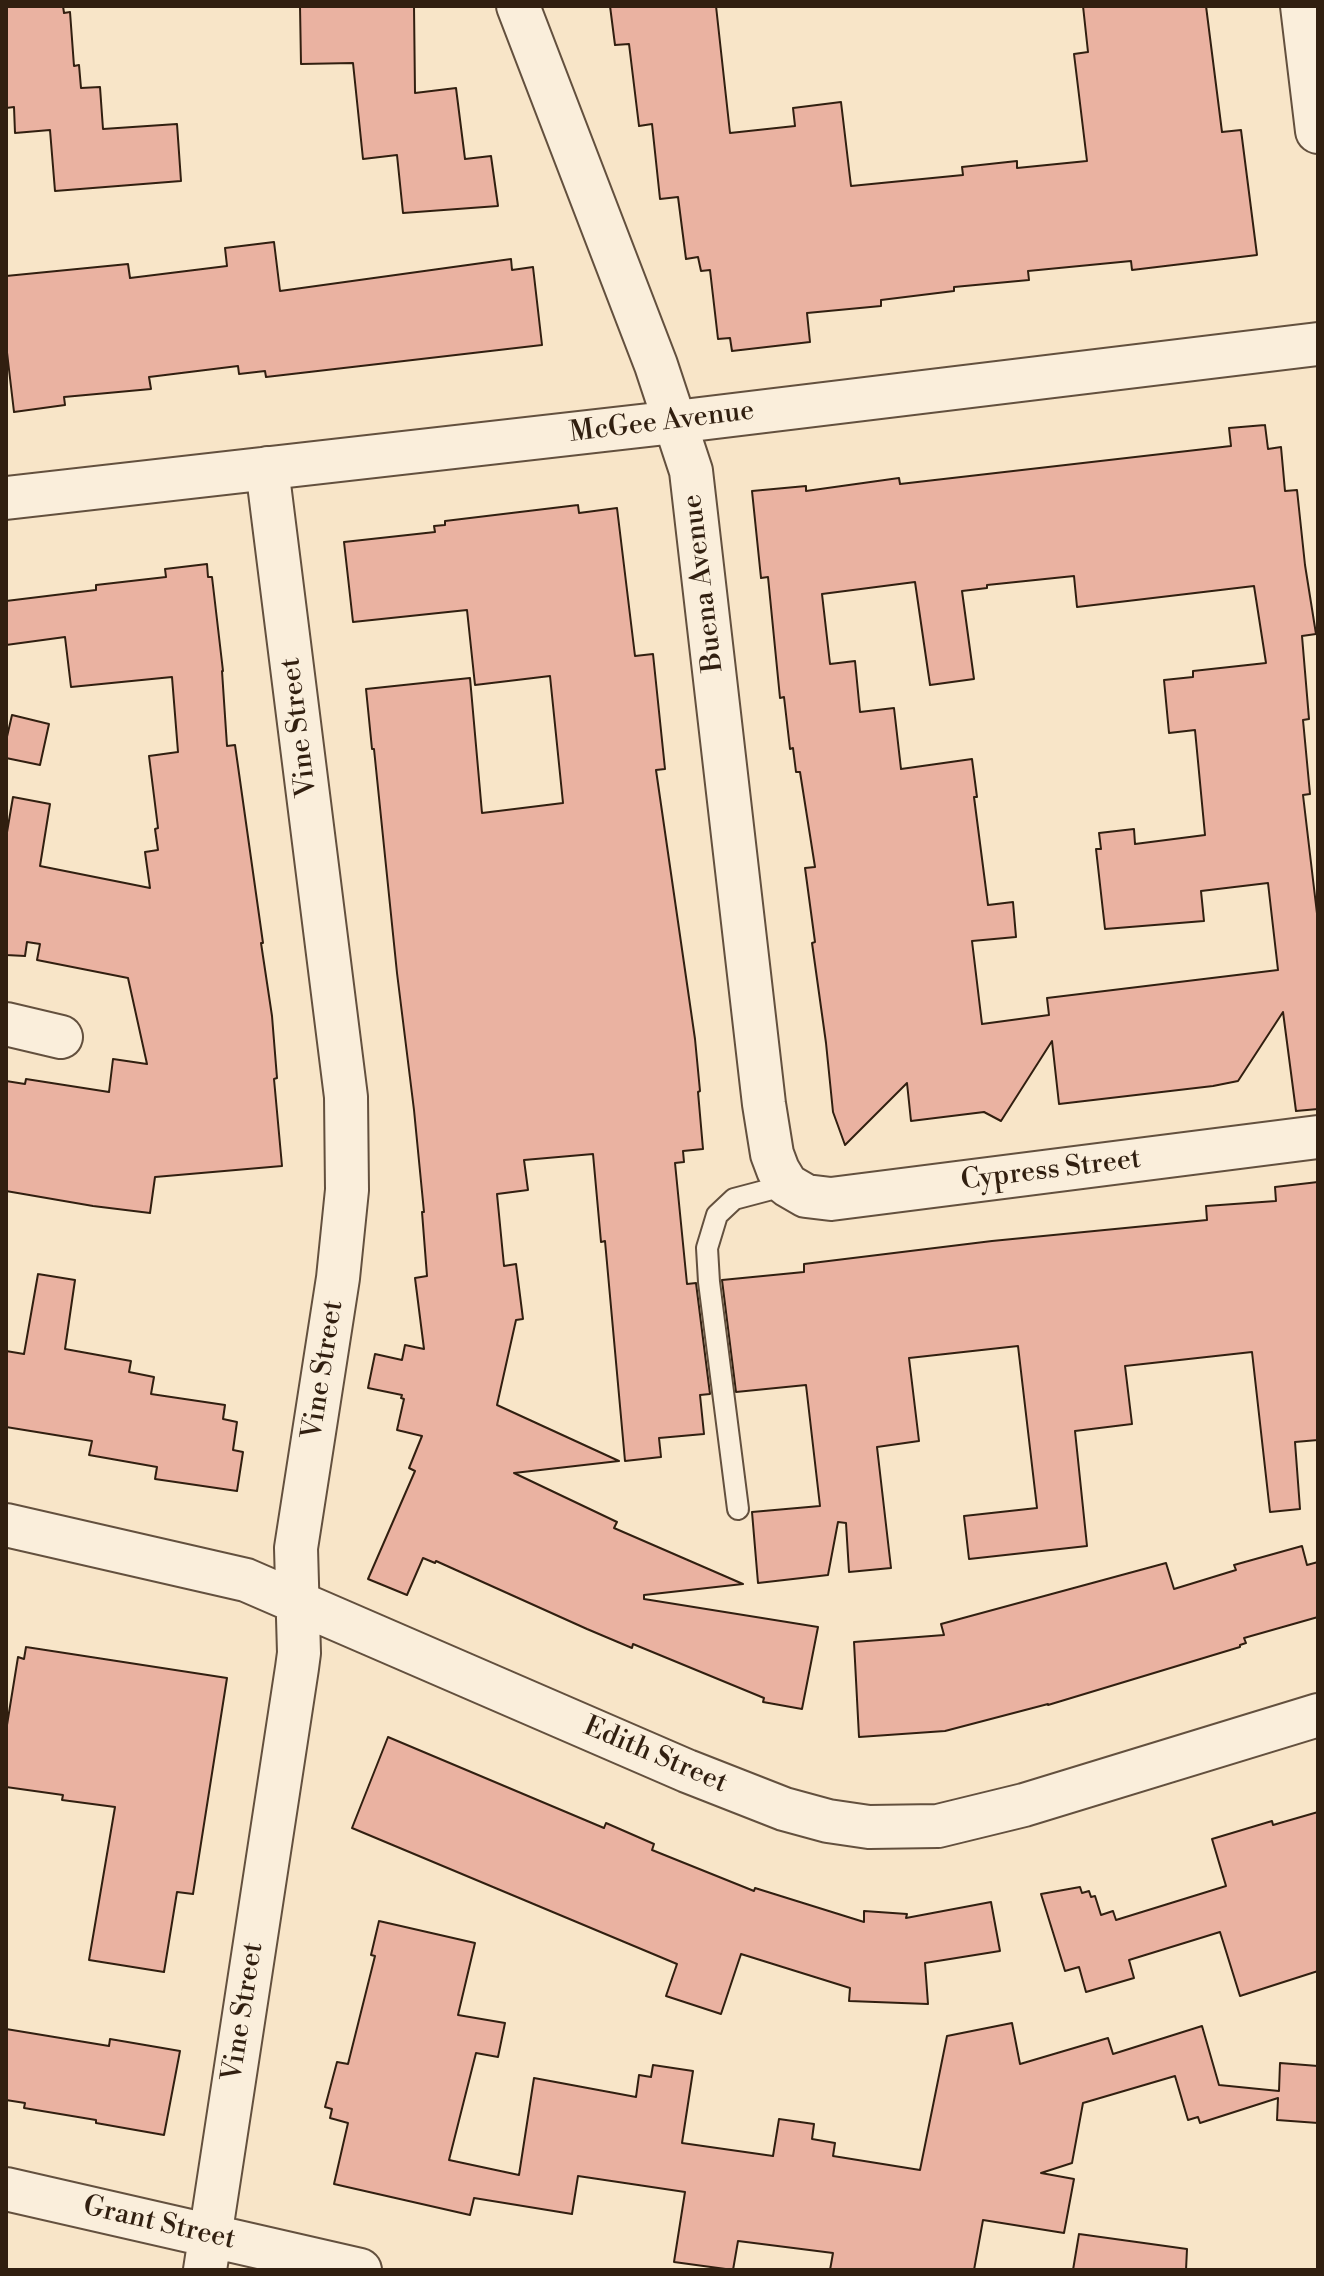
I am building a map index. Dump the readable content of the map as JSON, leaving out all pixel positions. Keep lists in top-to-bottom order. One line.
{"streets":{"street":["McGee Avenue","Buena Avenue","Vine Street","Cypress Street","Edith Street","Grant Street"]},"crossings":[["McGee Avenue","Buena Avenue"],["McGee Avenue","Vine Street"],["Buena Avenue","Cypress Street"],["Vine Street","Edith Street"],["Vine Street","Grant Street"]]}
